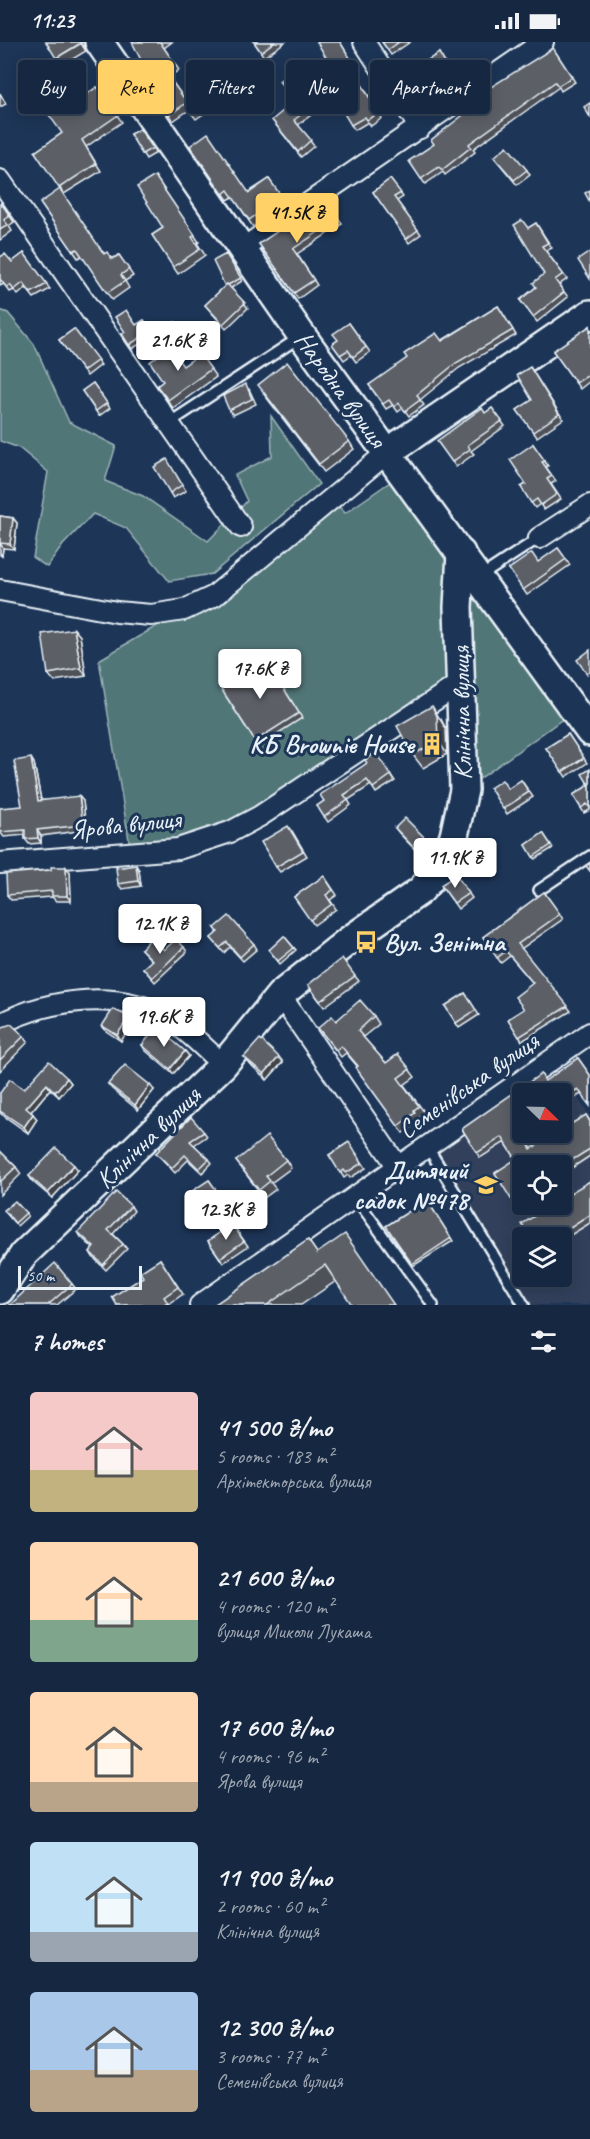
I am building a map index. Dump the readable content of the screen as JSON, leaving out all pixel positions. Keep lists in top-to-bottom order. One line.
{"streets":{"street":["Народна вулиця","Клінічна вулиця","Ярова вулиця","Семенівська вулиця"]},"crossings":[["Народна вулиця","Клінічна вулиця"],["Клінічна вулиця","Ярова вулиця"]],"places":{"building":["КБ Brownie House"],"bus stop":["Вул. Зенітна"],"school or university":["Дитячий садок №478"]},"scale_bar":"50 m","north":"bottom right","page":{"status":"11:23","chip":["Buy","Rent","Filters","New","Apartment"],"price":["41.5K ₴","21.6K ₴","17.6K ₴","11.9K ₴","12.1K ₴","19.6K ₴","12.3K ₴"],"scale":"50 m","heading":"7 homes","list":[{"name":"41 500 ₴/mo","note":"5 rooms · 183 m² · Архітекторська вулиця"},{"name":"21 600 ₴/mo","note":"4 rooms · 120 m² · вулиця Миколи Лукаша"},{"name":"17 600 ₴/mo","note":"4 rooms · 96 m² · Ярова вулиця"},{"name":"11 900 ₴/mo","note":"2 rooms · 60 m² · Клінічна вулиця"},{"name":"12 300 ₴/mo","note":"3 rooms · 77 m² · Семенівська вулиця"}]}}
